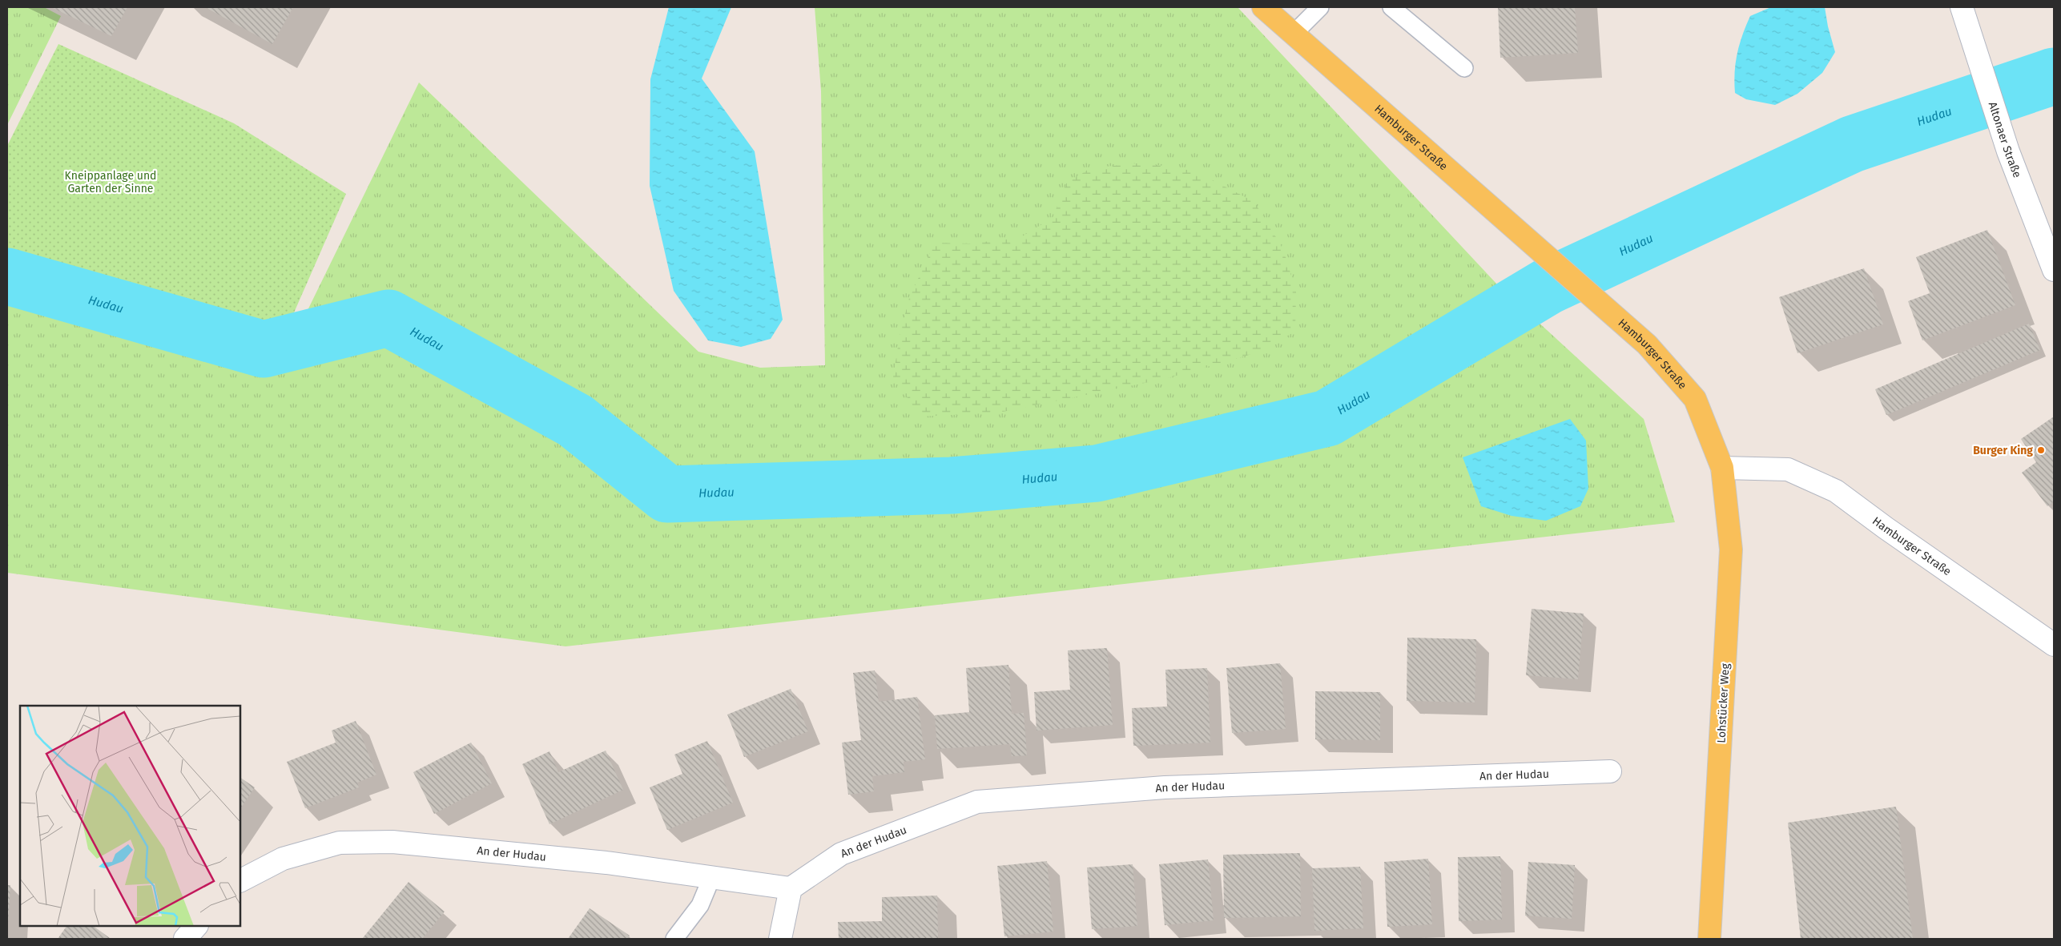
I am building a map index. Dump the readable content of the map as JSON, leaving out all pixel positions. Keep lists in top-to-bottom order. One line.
{"streets":{"main road":["Hamburger Straße","Lohstücker Weg"],"street":["Altonaer Straße","An der Hudau"]},"crossings":[["Hamburger Straße","Lohstücker Weg"]],"water":["Hudau"],"parks":["Kneippanlage und Garten der Sinne"],"places":["Burger King"]}
